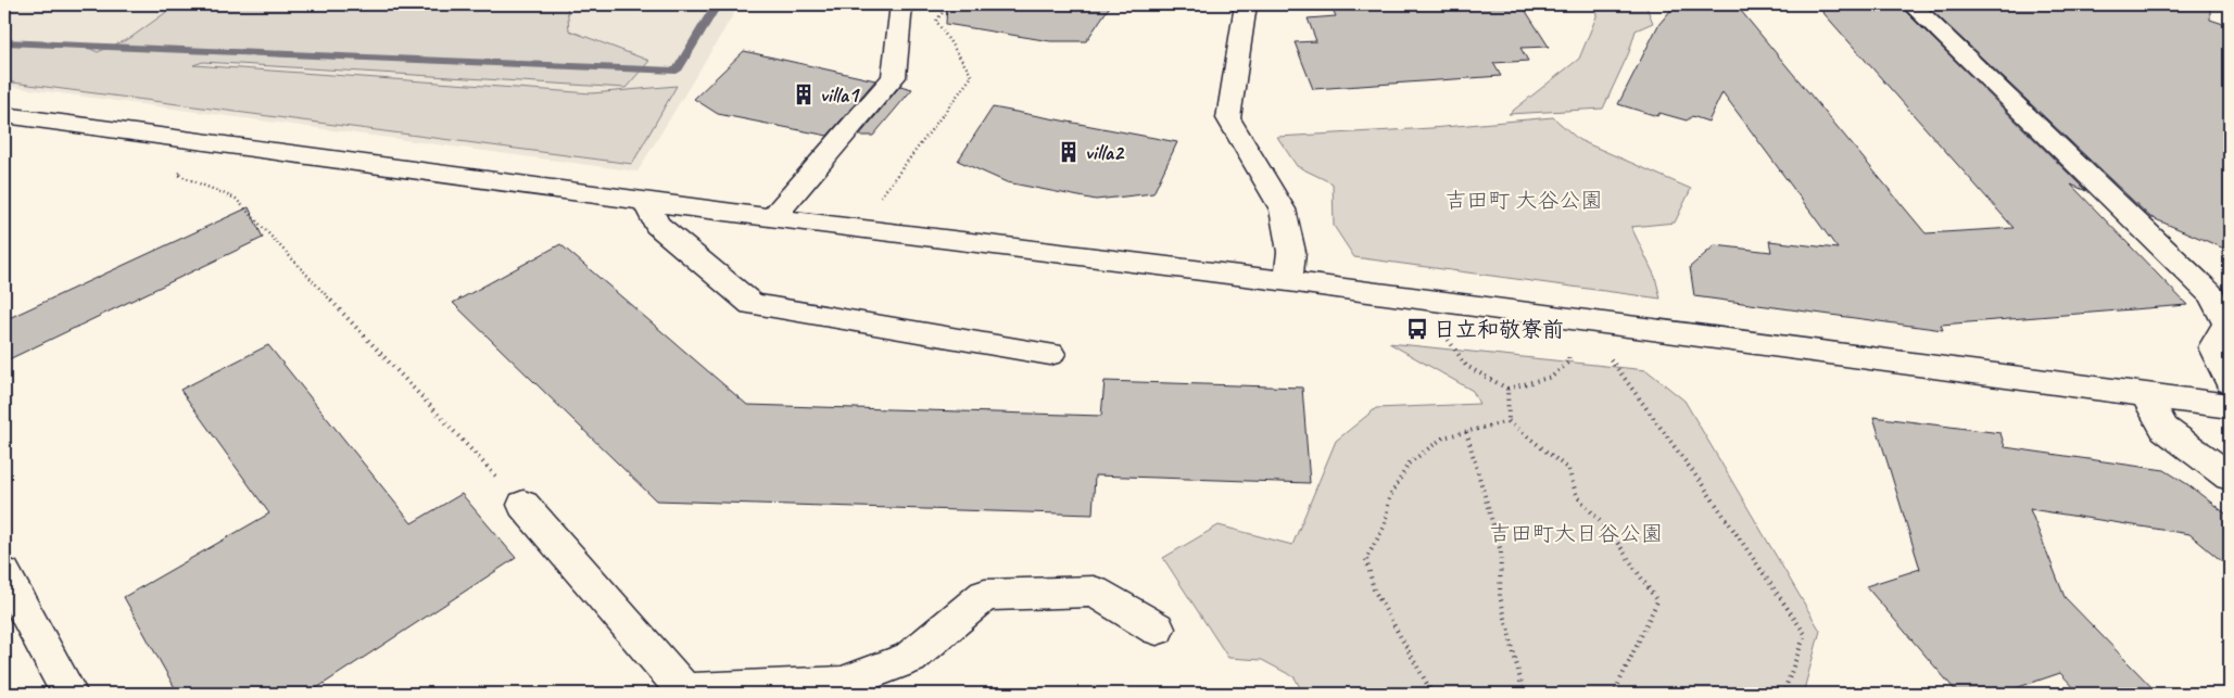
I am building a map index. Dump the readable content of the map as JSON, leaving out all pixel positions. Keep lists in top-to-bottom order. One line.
{"parks":["吉田町 大谷公園","吉田町大日谷公園"],"places":{"building":["villa1","villa2"],"bus stop":["日立和敬寮前"]}}
